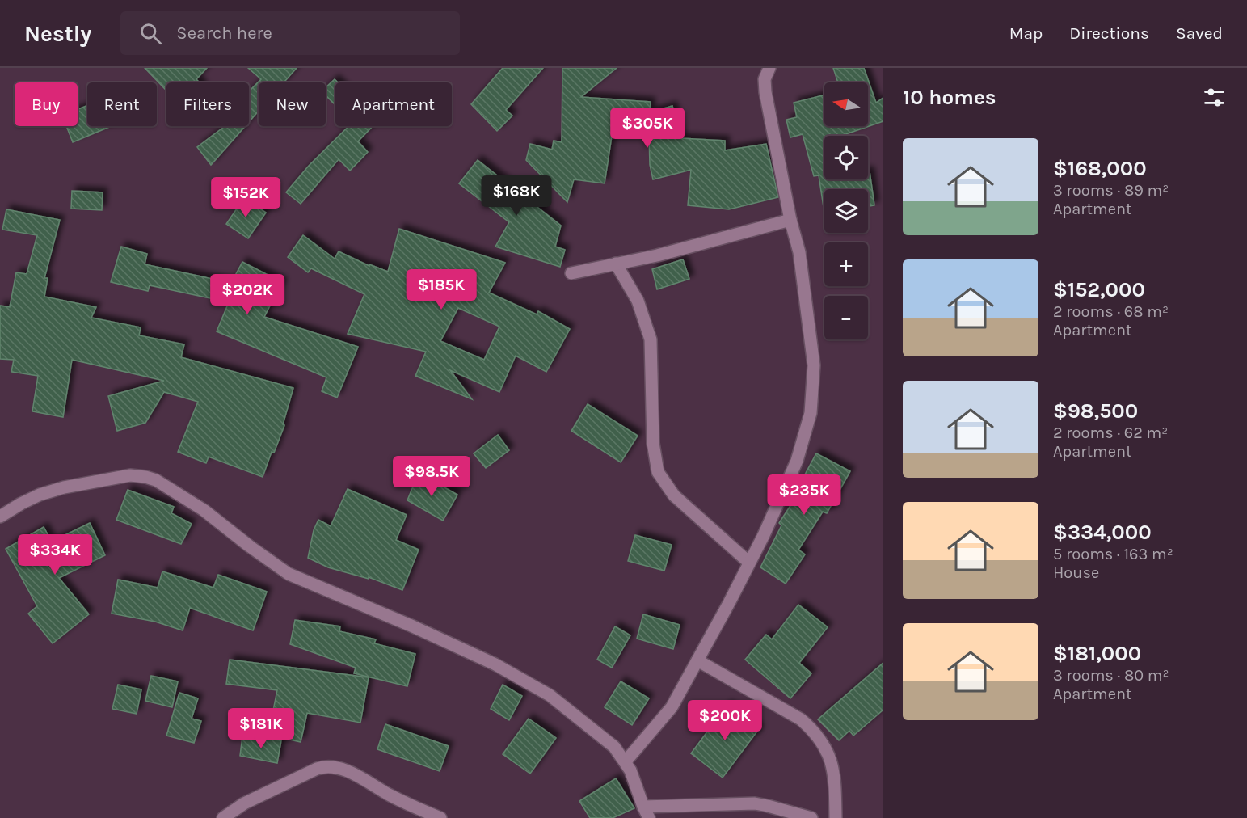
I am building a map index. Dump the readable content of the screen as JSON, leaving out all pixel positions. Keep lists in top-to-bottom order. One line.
{"north":"left","page":{"header":"Nestly","search":"Search here","nav":["Map","Directions","Saved"],"heading":"10 homes","map_buttons":["+","−"],"chip":["Buy","Rent","Filters","New","Apartment"],"price":["$305K","$168K","$152K","$185K","$202K","$98.5K","$235K","$334K","$200K","$181K"],"list":[{"name":"$168,000","note":"3 rooms · 89 m² · Apartment"},{"name":"$152,000","note":"2 rooms · 68 m² · Apartment"},{"name":"$98,500","note":"2 rooms · 62 m² · Apartment"},{"name":"$334,000","note":"5 rooms · 163 m² · House"},{"name":"$181,000","note":"3 rooms · 80 m² · Apartment"}]}}
